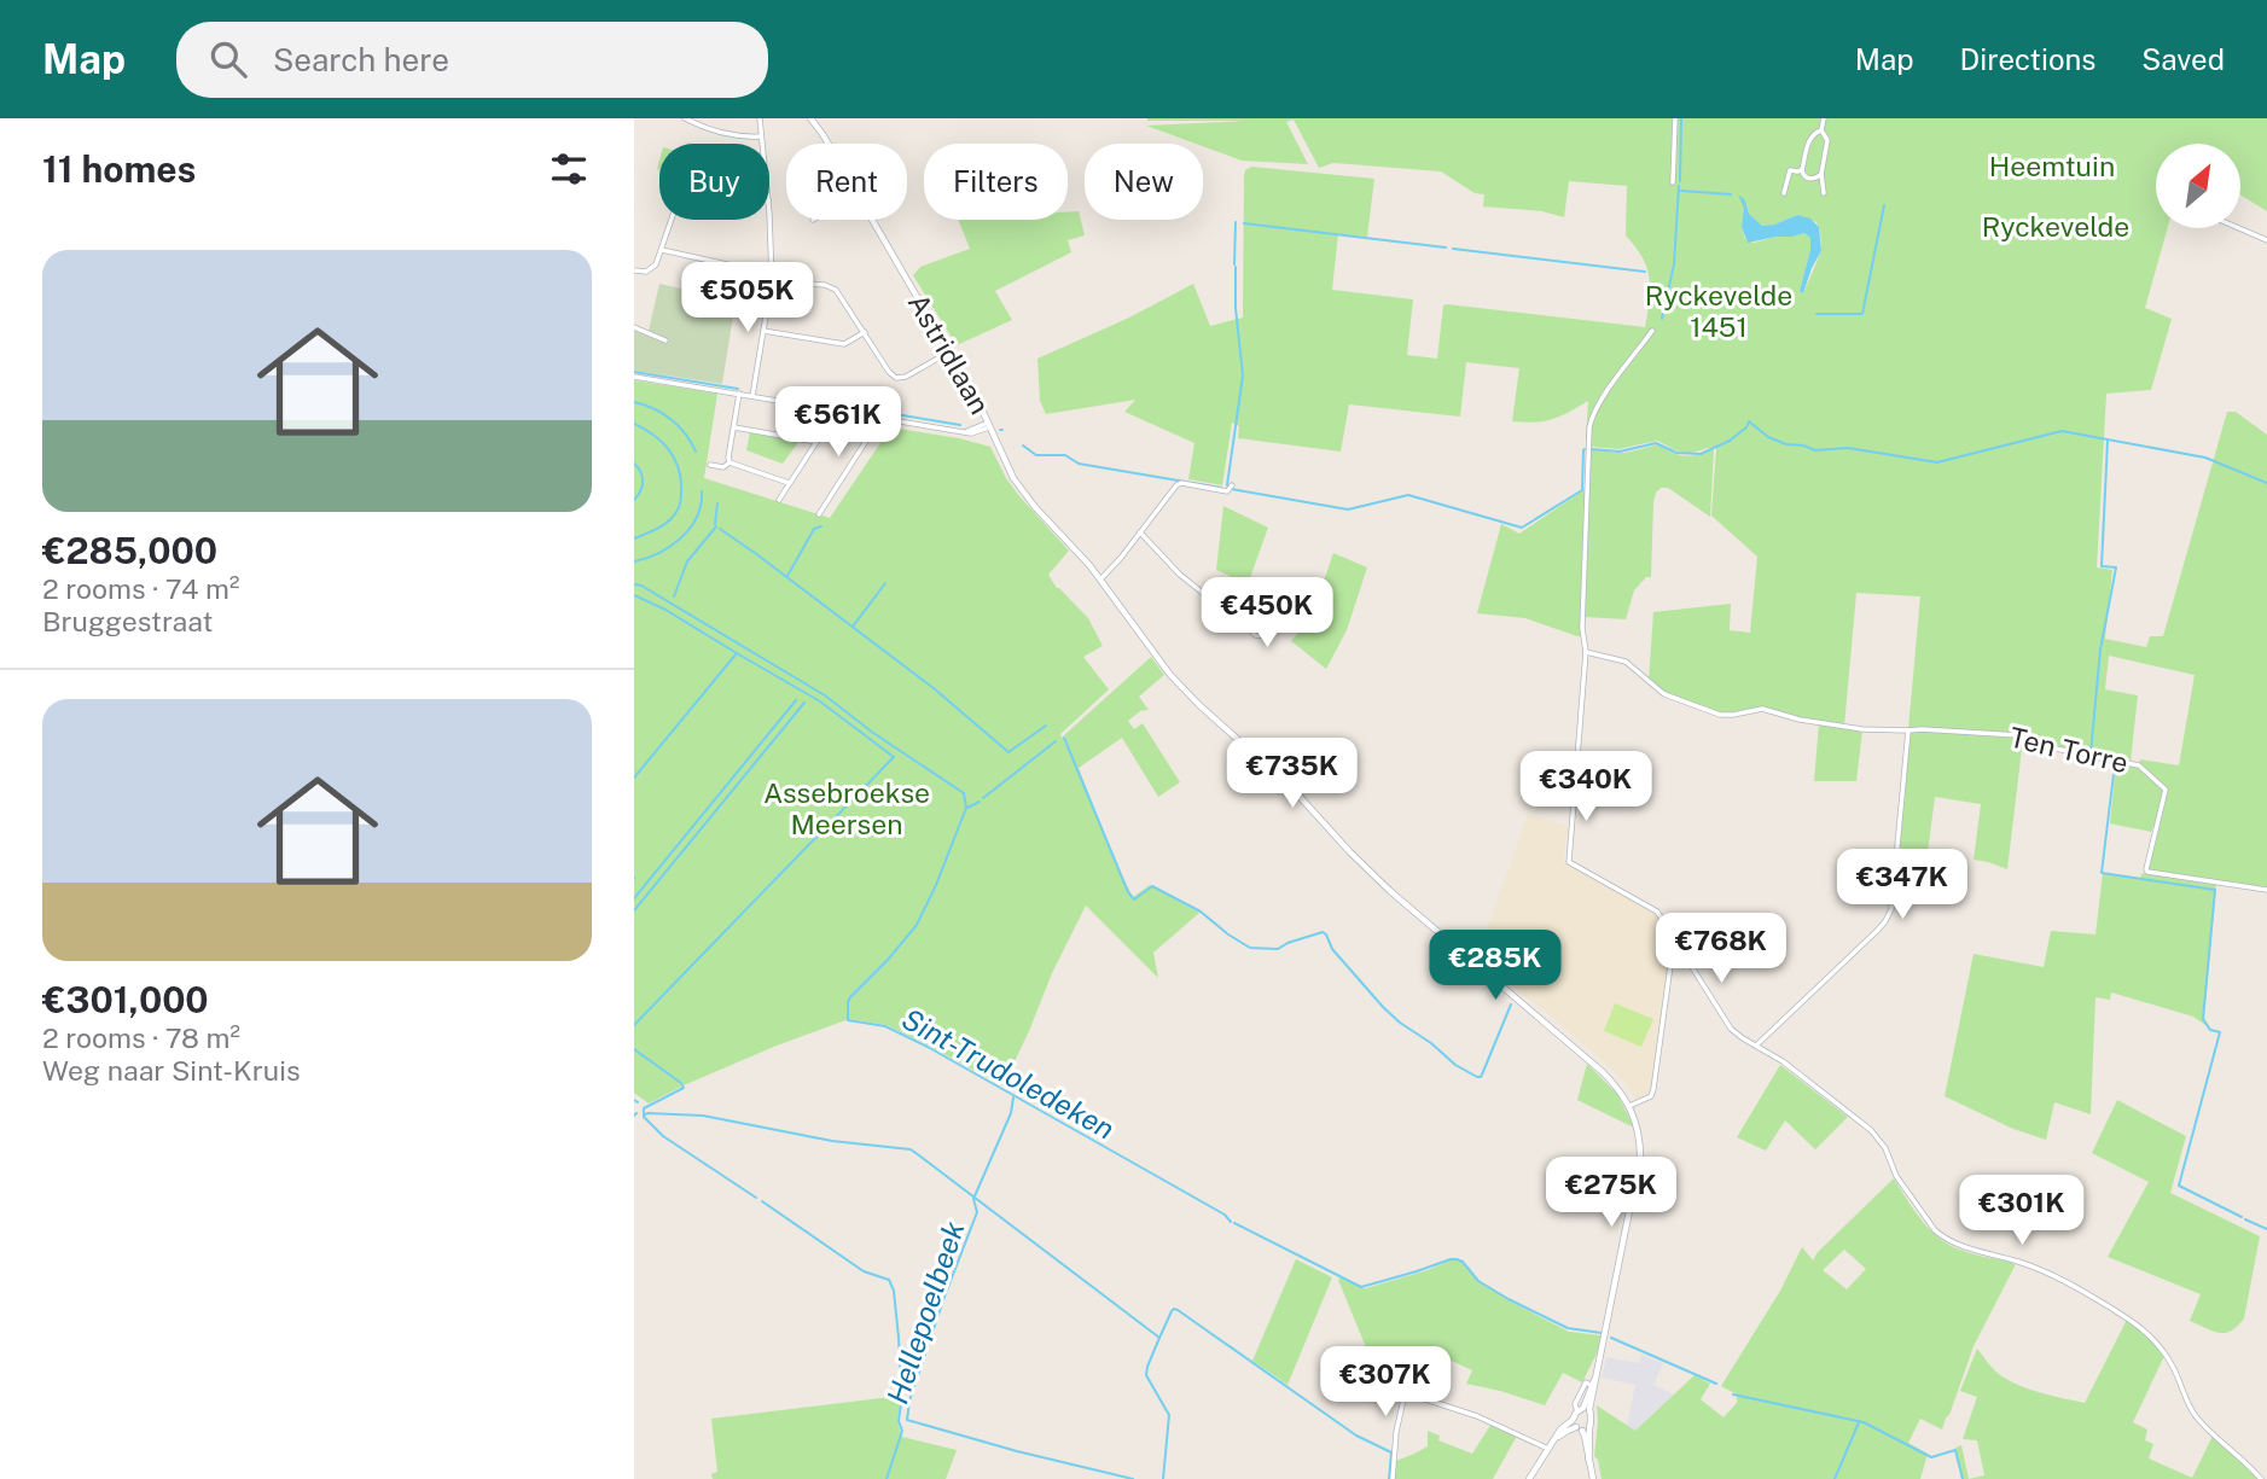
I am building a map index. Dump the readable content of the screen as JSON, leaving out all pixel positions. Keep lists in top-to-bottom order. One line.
{"streets":{"main road":["Astridlaan"],"street":["Ten Torre"]},"water":["Sint-Trudoledeken","Hellepoelbeek"],"parks":["Heemtuin","Ryckevelde","Ryckevelde 1451","Assebroekse Meersen"],"north":"top right","page":{"header":"Map","search":"Search here","nav":["Map","Directions","Saved"],"heading":"11 homes","chip":["Buy","Rent","Filters","New"],"list":[{"name":"€285,000","note":"2 rooms · 74 m² · Bruggestraat"},{"name":"€301,000","note":"2 rooms · 78 m² · Weg naar Sint-Kruis"}],"price":["€505K","€561K","€450K","€735K","€340K","€347K","€768K","€285K","€275K","€301K","€307K"]}}
